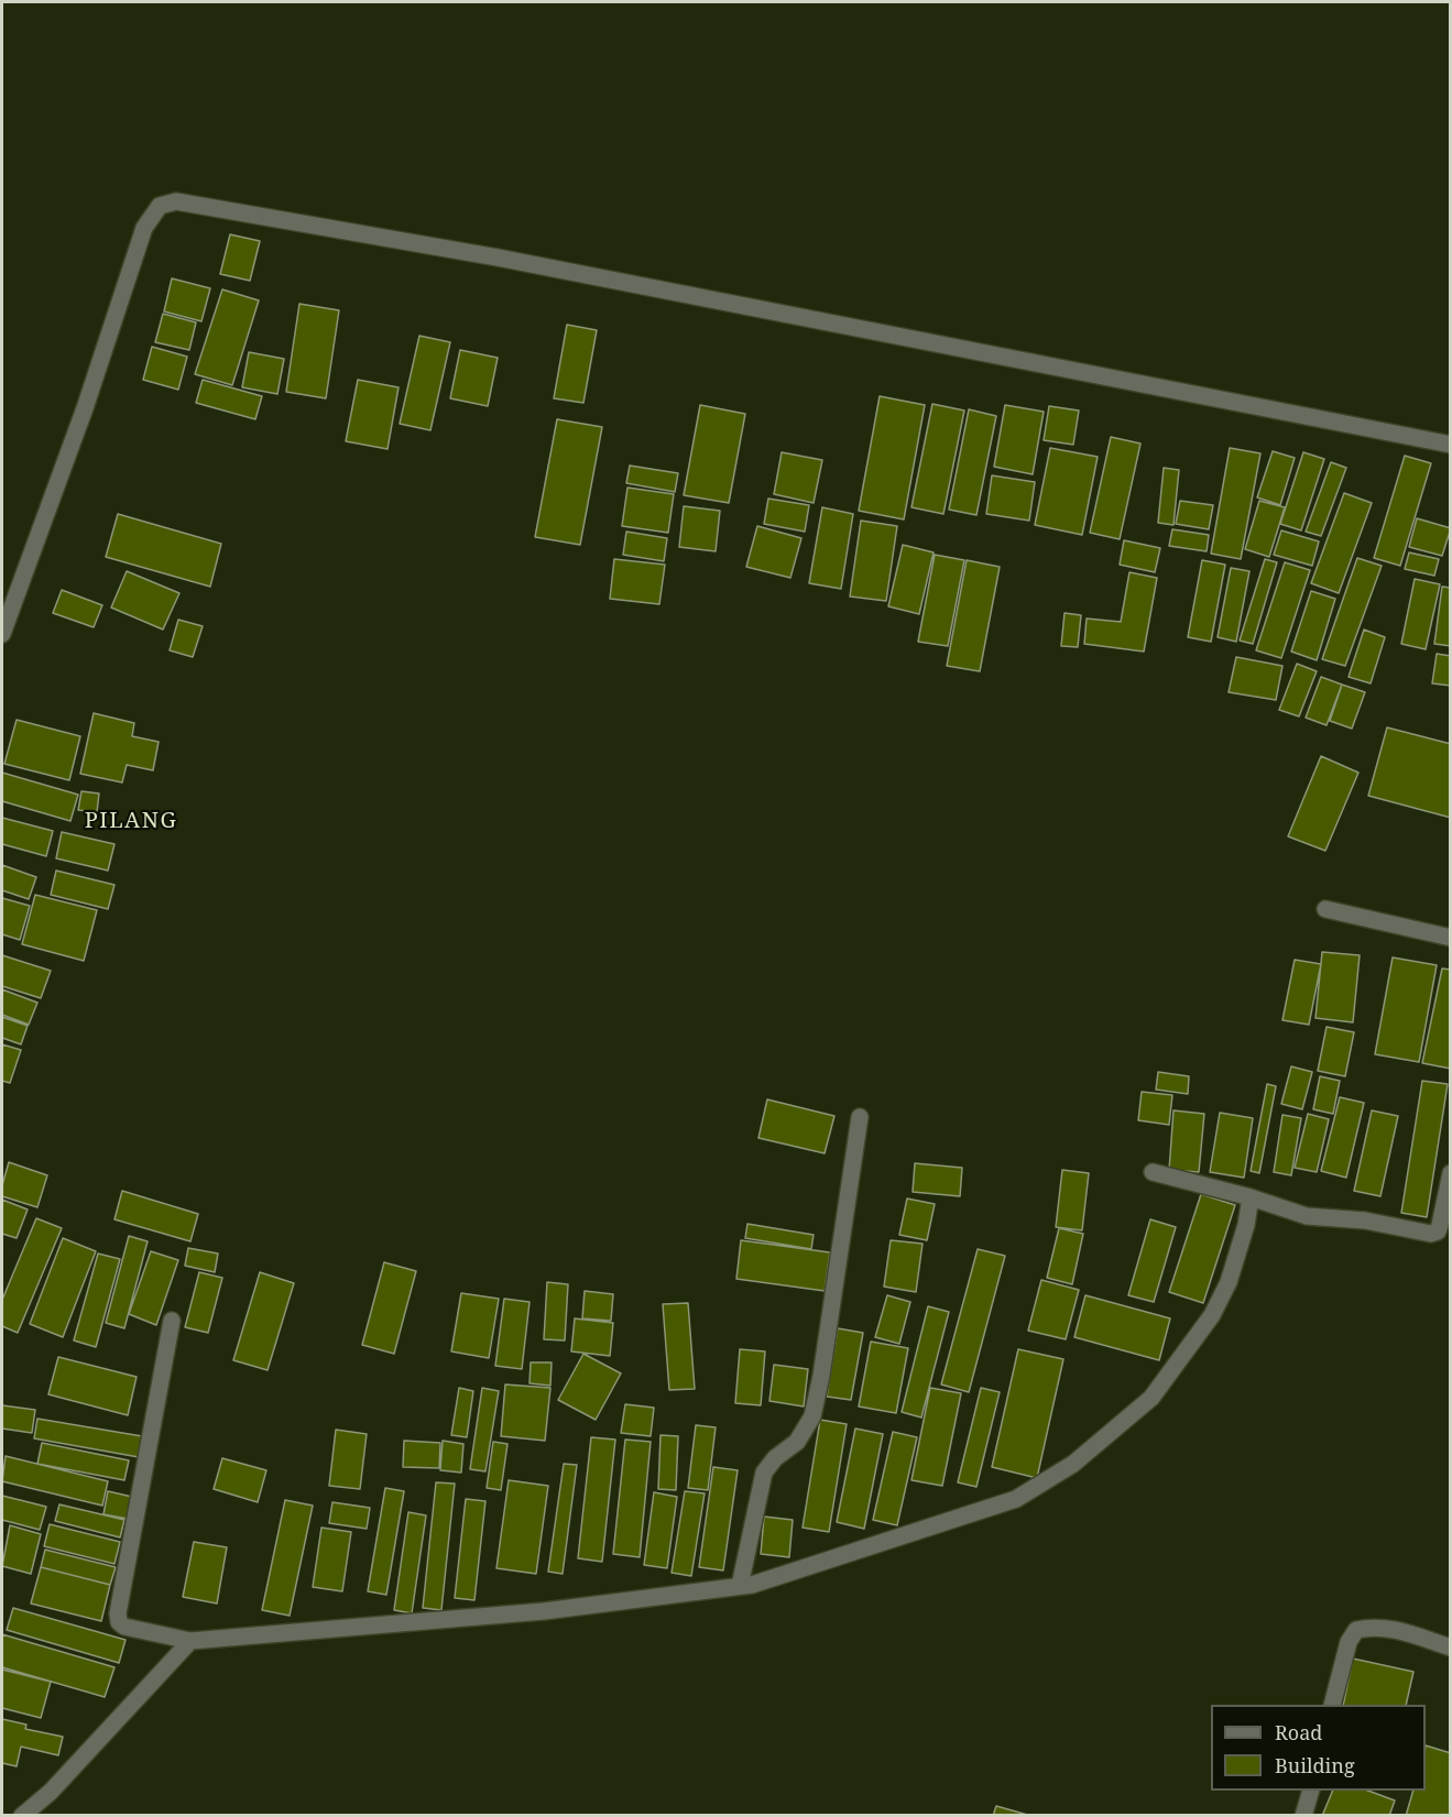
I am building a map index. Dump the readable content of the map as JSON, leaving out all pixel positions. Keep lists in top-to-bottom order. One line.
{"districts":["PILANG"],"legend":["Road","Building"]}
